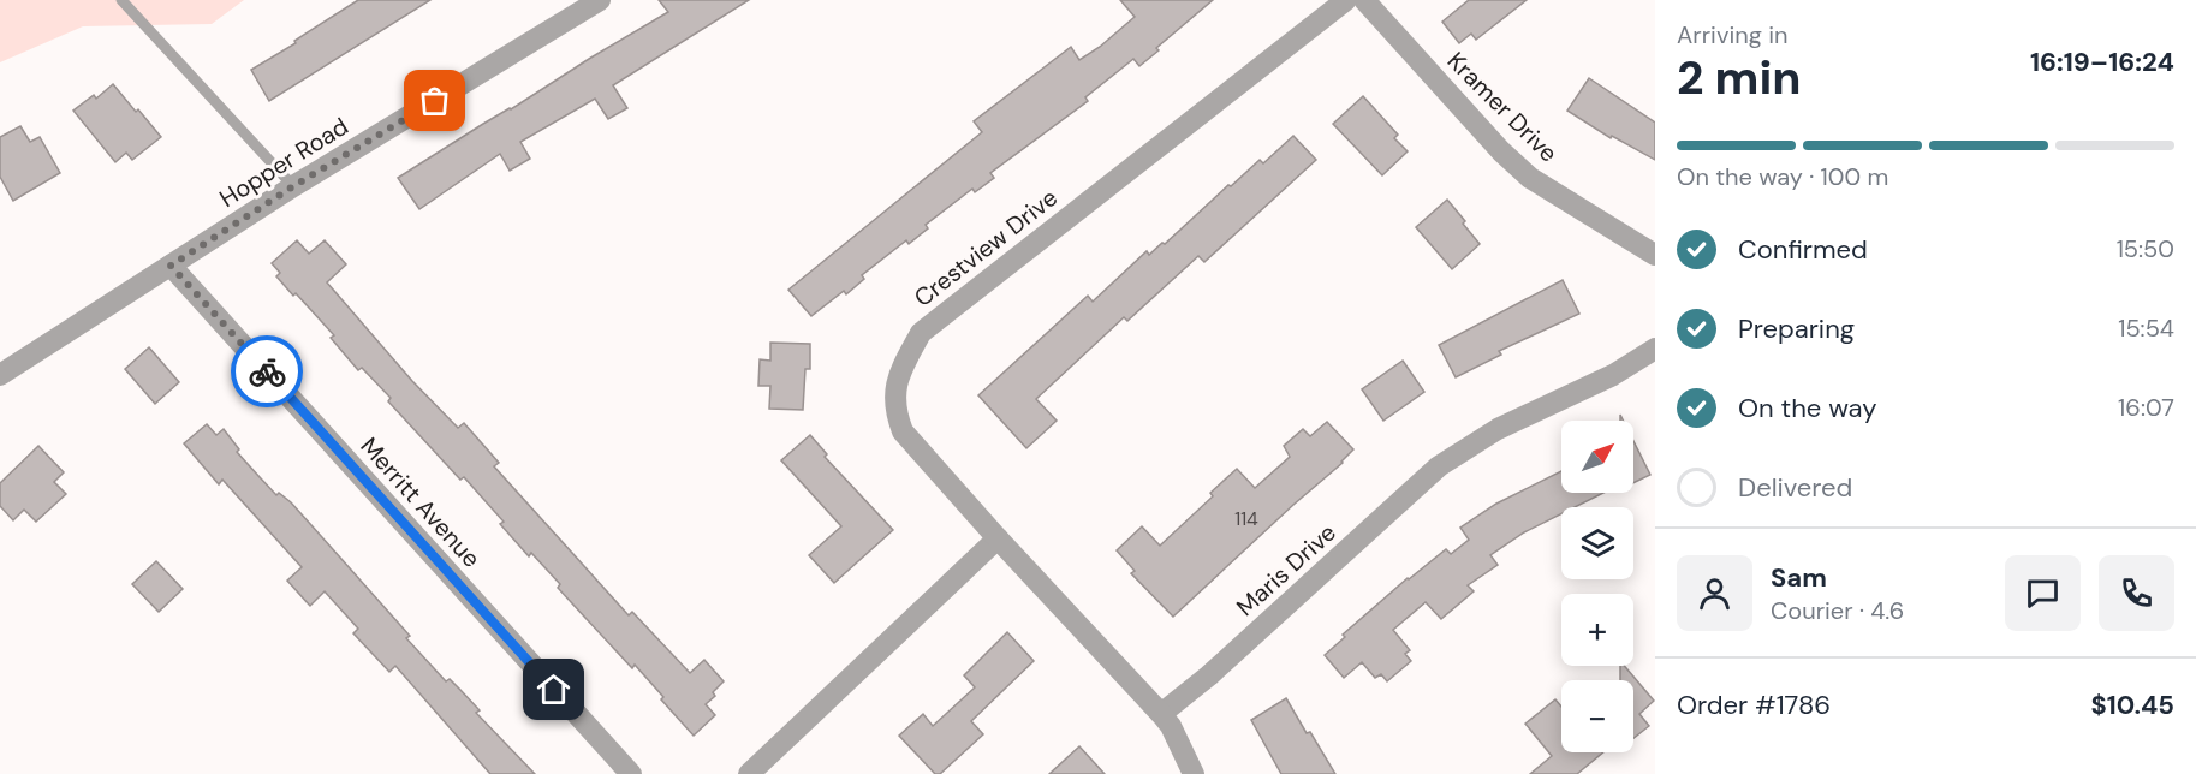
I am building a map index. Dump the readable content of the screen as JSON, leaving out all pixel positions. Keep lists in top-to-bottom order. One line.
{"streets":{"street":["Kramer Drive","Hopper Road","Crestview Drive","Merritt Avenue","Maris Drive"]},"crossings":[["Hopper Road","Merritt Avenue"]],"house_numbers":["114"],"north":"top right","page":{"heading":["2 min","Arriving in","16:19–16:24"],"panel":["Sam","Courier · 4.6","Order #1786","$10.45"],"bar":"On the way · 100 m","list":[["Confirmed","15:50"],["Preparing","15:54"],["On the way","16:07"],"Delivered"],"map_buttons":["+","−"]}}
